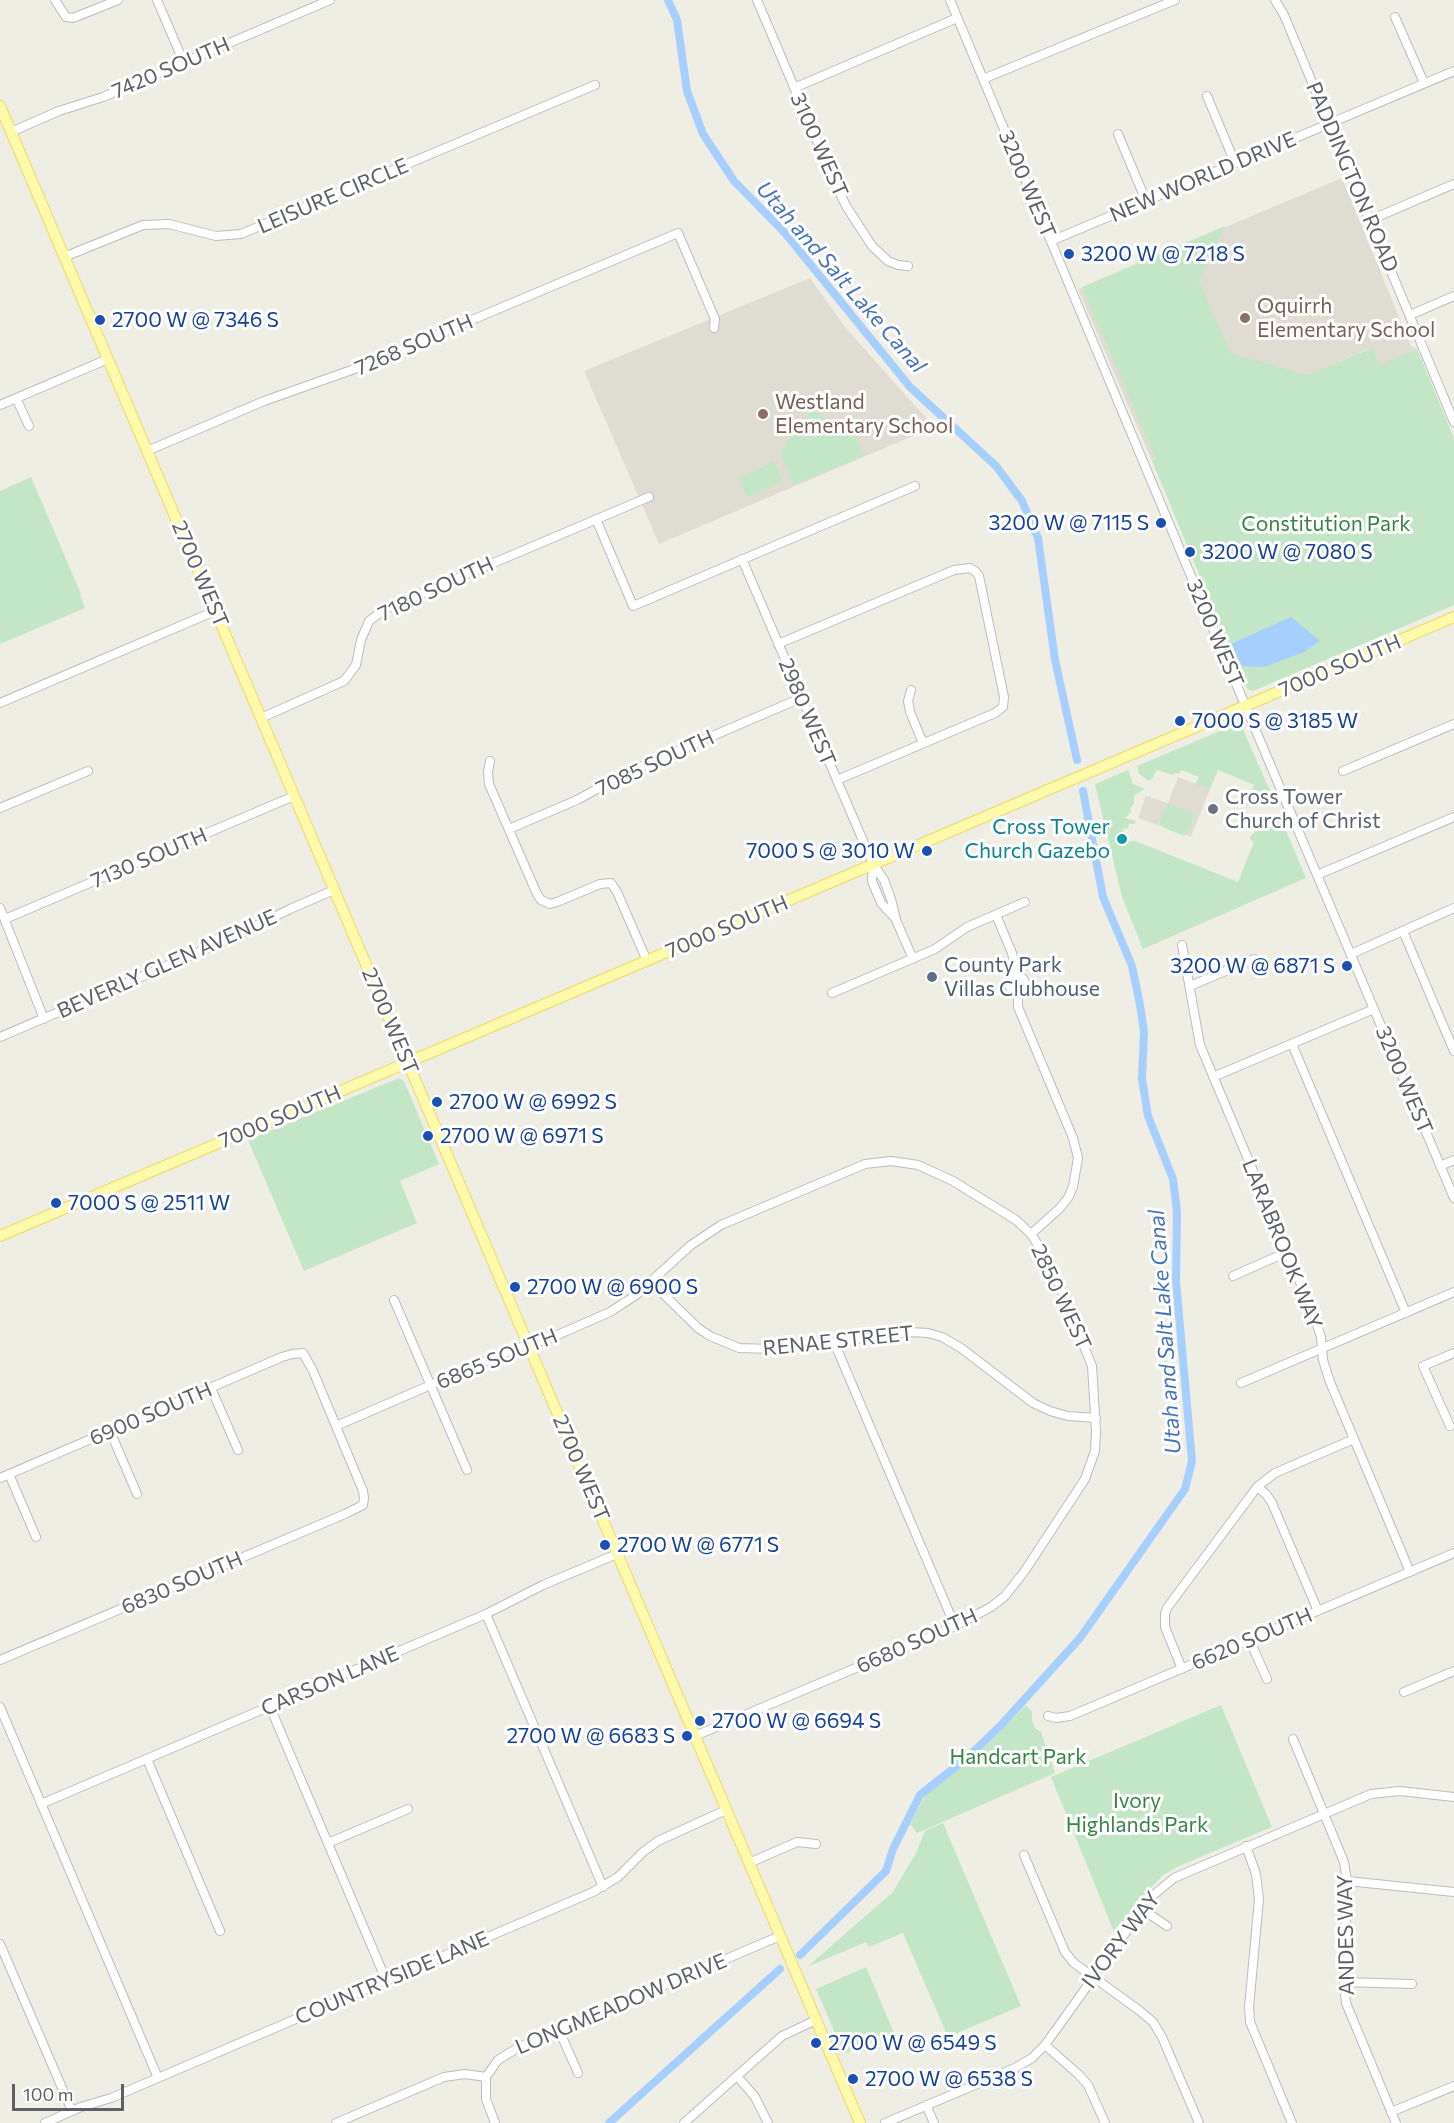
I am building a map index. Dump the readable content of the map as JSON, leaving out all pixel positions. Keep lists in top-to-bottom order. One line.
{"streets":{"main road":["2700 WEST","7000 SOUTH"],"street":["7420 SOUTH","3100 WEST","NEW WORLD DRIVE","PADDINGTON ROAD","3200 WEST","LEISURE CIRCLE","7268 SOUTH","7180 SOUTH","2980 WEST","7085 SOUTH","7130 SOUTH","BEVERLY GLEN AVENUE","LARABROOK WAY","2850 WEST","RENAE STREET","6865 SOUTH","6900 SOUTH","6830 SOUTH","6620 SOUTH","6680 SOUTH","CARSON LANE","ANDES WAY","IVORY WAY","COUNTRYSIDE LANE","LONGMEADOW DRIVE"]},"crossings":[["7420 SOUTH","2700 WEST"],["NEW WORLD DRIVE","PADDINGTON ROAD"],["NEW WORLD DRIVE","3200 WEST"],["3200 WEST","7000 SOUTH"],["LEISURE CIRCLE","2700 WEST"],["7268 SOUTH","2700 WEST"],["2700 WEST","7180 SOUTH"],["2700 WEST","7000 SOUTH"],["2700 WEST","7130 SOUTH"],["2700 WEST","BEVERLY GLEN AVENUE"],["2700 WEST","6865 SOUTH"],["2700 WEST","6680 SOUTH"],["2700 WEST","CARSON LANE"],["2700 WEST","COUNTRYSIDE LANE"],["2700 WEST","LONGMEADOW DRIVE"],["7000 SOUTH","2980 WEST"],["2980 WEST","7085 SOUTH"],["LARABROOK WAY","6620 SOUTH"],["2850 WEST","RENAE STREET"],["2850 WEST","6865 SOUTH"],["2850 WEST","6680 SOUTH"],["RENAE STREET","6865 SOUTH"],["6865 SOUTH","6900 SOUTH"],["6865 SOUTH","6830 SOUTH"],["6900 SOUTH","6830 SOUTH"],["ANDES WAY","IVORY WAY"]],"water":["Utah and Salt Lake Canal"],"parks":["Constitution Park","Handcart Park","Ivory Highlands Park"],"places":["3200 W @ 7218 S","Oquirrh Elementary School","2700 W @ 7346 S","Westland Elementary School","3200 W @ 7115 S","3200 W @ 7080 S","7000 S @ 3185 W","Cross Tower Church of Christ","Cross Tower Church Gazebo","7000 S @ 3010 W","3200 W @ 6871 S","County Park Villas Clubhouse","2700 W @ 6992 S","2700 W @ 6971 S","7000 S @ 2511 W","2700 W @ 6900 S","2700 W @ 6771 S","2700 W @ 6694 S","2700 W @ 6683 S","2700 W @ 6549 S","2700 W @ 6538 S"],"scale_bar":"100 m"}
